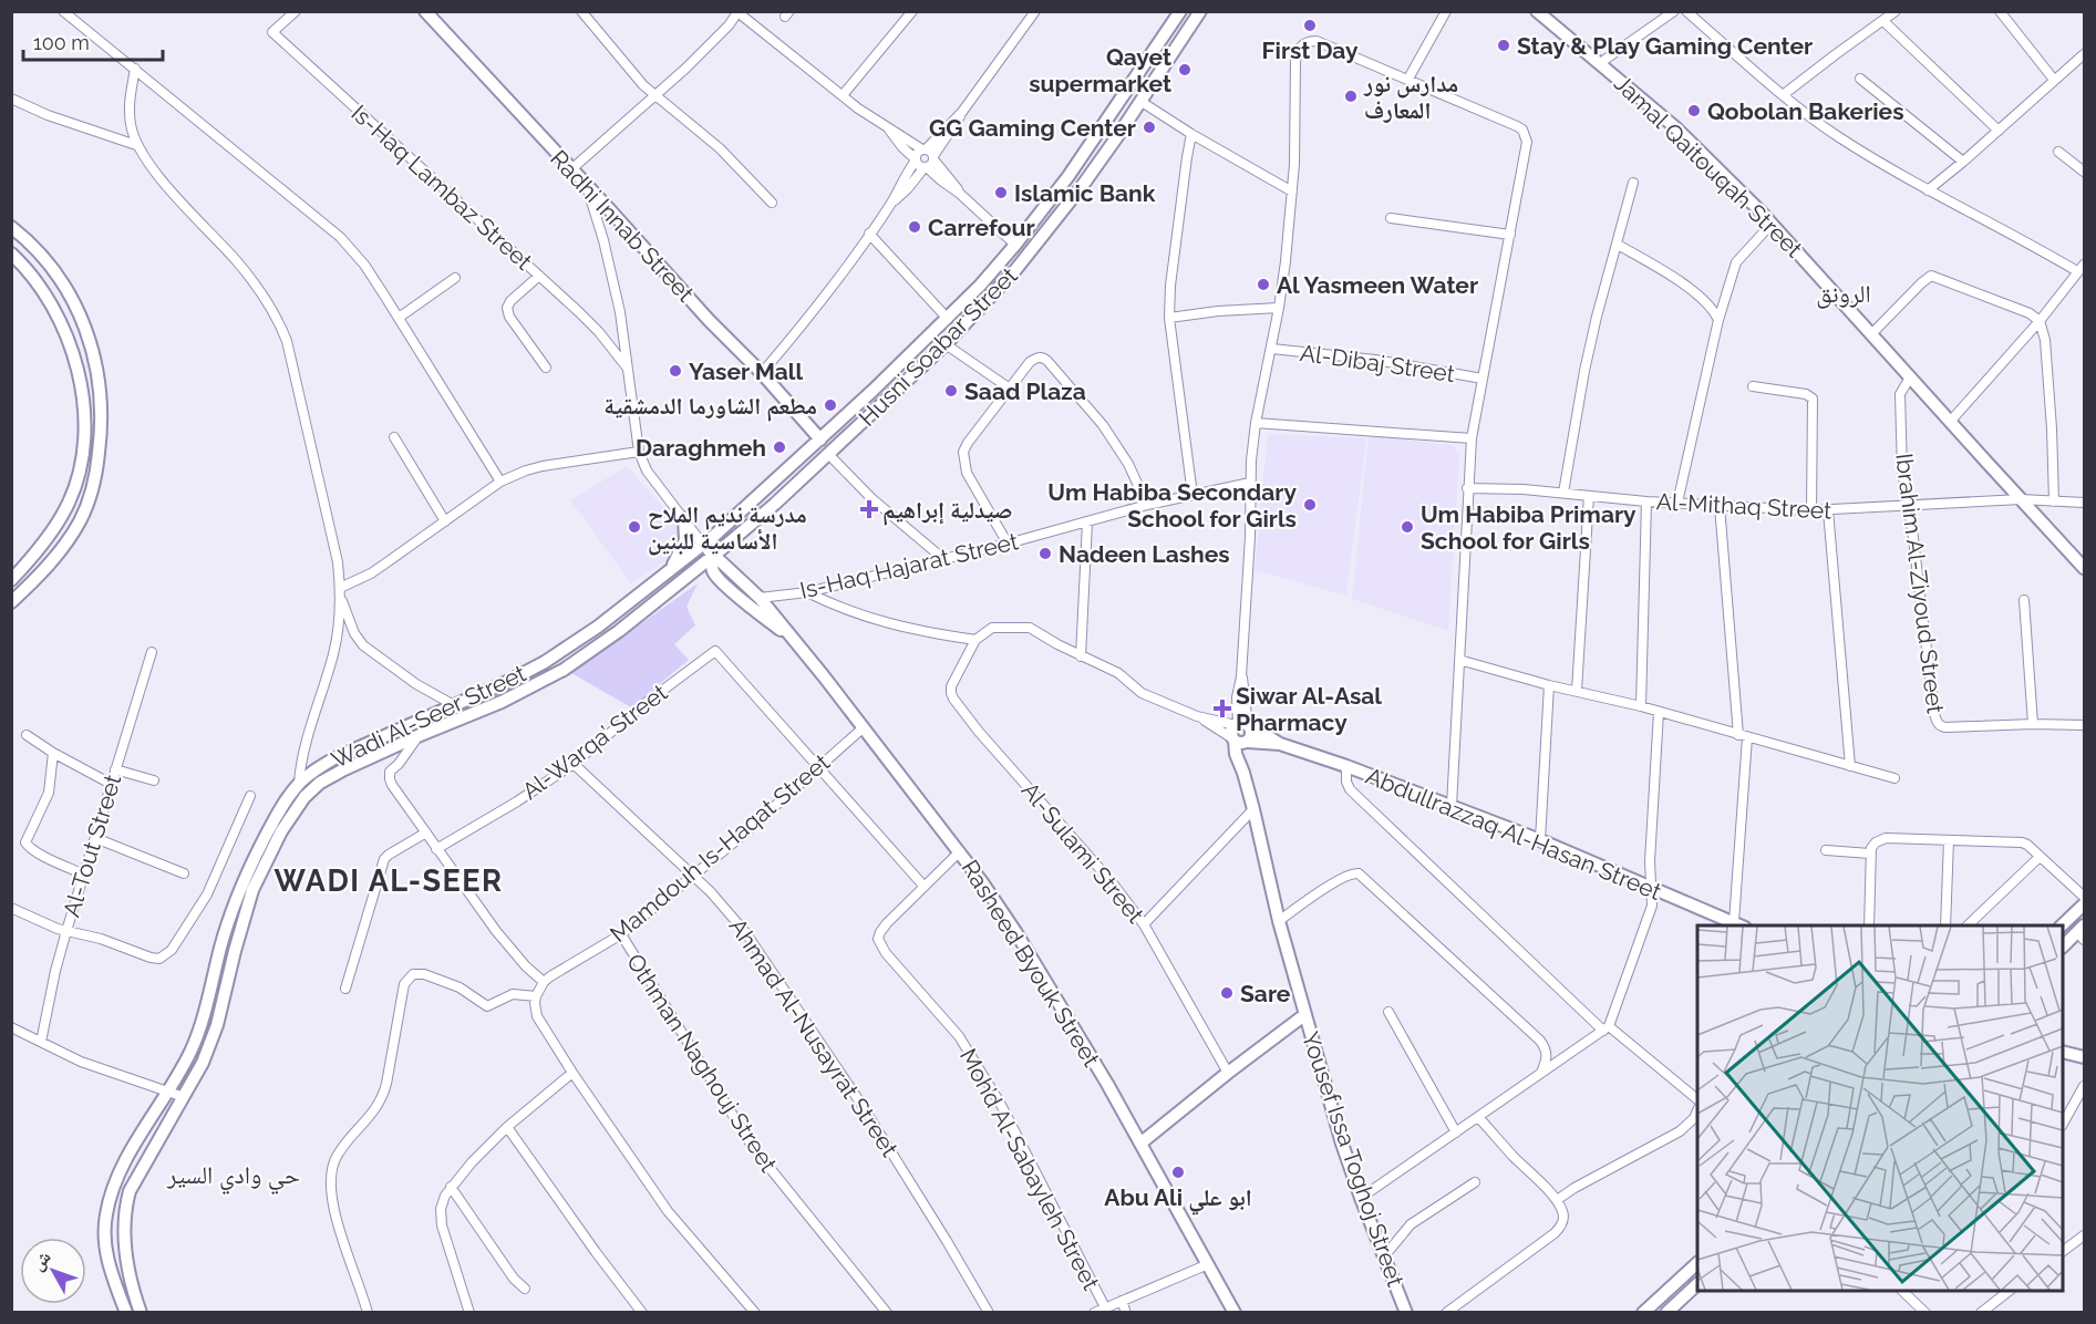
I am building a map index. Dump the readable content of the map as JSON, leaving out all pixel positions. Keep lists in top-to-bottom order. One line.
{"streets":{"main road":["Jamal Qaitouqah Street","Radhi Innab Street","Husni Soabar Street","Wadi Al-Seer Street","Abdullrazzaq Al-Hasan Street","Rasheed Byouk Street","Yousef Issa Toghoj Street"],"street":["Is-Haq Lambaz Street","Al-Dibaj Street","Al-Mithaq Street","Is-Haq Hajarat Street","Ibrahim Al-Ziyoud Street","Al-Warqa’ Street","Al-Tout Street","Mamdouh Is-Haqat Street","Al-Sulami Street","Ahmad Al-Nusayrat Street","Othman Naghouj Street","Moh’d Al-Sabayleh Street"]},"crossings":[["Jamal Qaitouqah Street","Al-Mithaq Street"],["Jamal Qaitouqah Street","Ibrahim Al-Ziyoud Street"],["Radhi Innab Street","Husni Soabar Street"],["Husni Soabar Street","Wadi Al-Seer Street"],["Husni Soabar Street","Rasheed Byouk Street"],["Al-Mithaq Street","Ibrahim Al-Ziyoud Street"],["Is-Haq Hajarat Street","Rasheed Byouk Street"],["Wadi Al-Seer Street","Rasheed Byouk Street"],["Al-Warqa’ Street","Mamdouh Is-Haqat Street"],["Al-Warqa’ Street","Ahmad Al-Nusayrat Street"],["Abdullrazzaq Al-Hasan Street","Al-Sulami Street"],["Abdullrazzaq Al-Hasan Street","Yousef Issa Toghoj Street"],["Mamdouh Is-Haqat Street","Rasheed Byouk Street"],["Mamdouh Is-Haqat Street","Ahmad Al-Nusayrat Street"],["Mamdouh Is-Haqat Street","Othman Naghouj Street"],["Rasheed Byouk Street","Moh’d Al-Sabayleh Street"]],"districts":["الرونق","WADI AL-SEER","حي وادي السير"],"places":{"other":["First Day","Stay & Play Gaming Center","Qayet supermarket","مدارس نور المعارف","Qobolan Bakeries","GG Gaming Center","Islamic Bank","Carrefour","Al Yasmeen Water","Yaser Mall","Saad Plaza","مطعم الشاورما الدمشقية","Daraghmeh","Um Habiba Secondary School for Girls","مدرسة نديم الملاح الأساسية للبنين","Um Habiba Primary School for Girls","Nadeen Lashes","Sare","Abu Ali ابو علي"],"health":["صيدلية إبراهيم","Siwar Al-Asal Pharmacy"]},"scale_bar":"100 m","north":"top left"}
